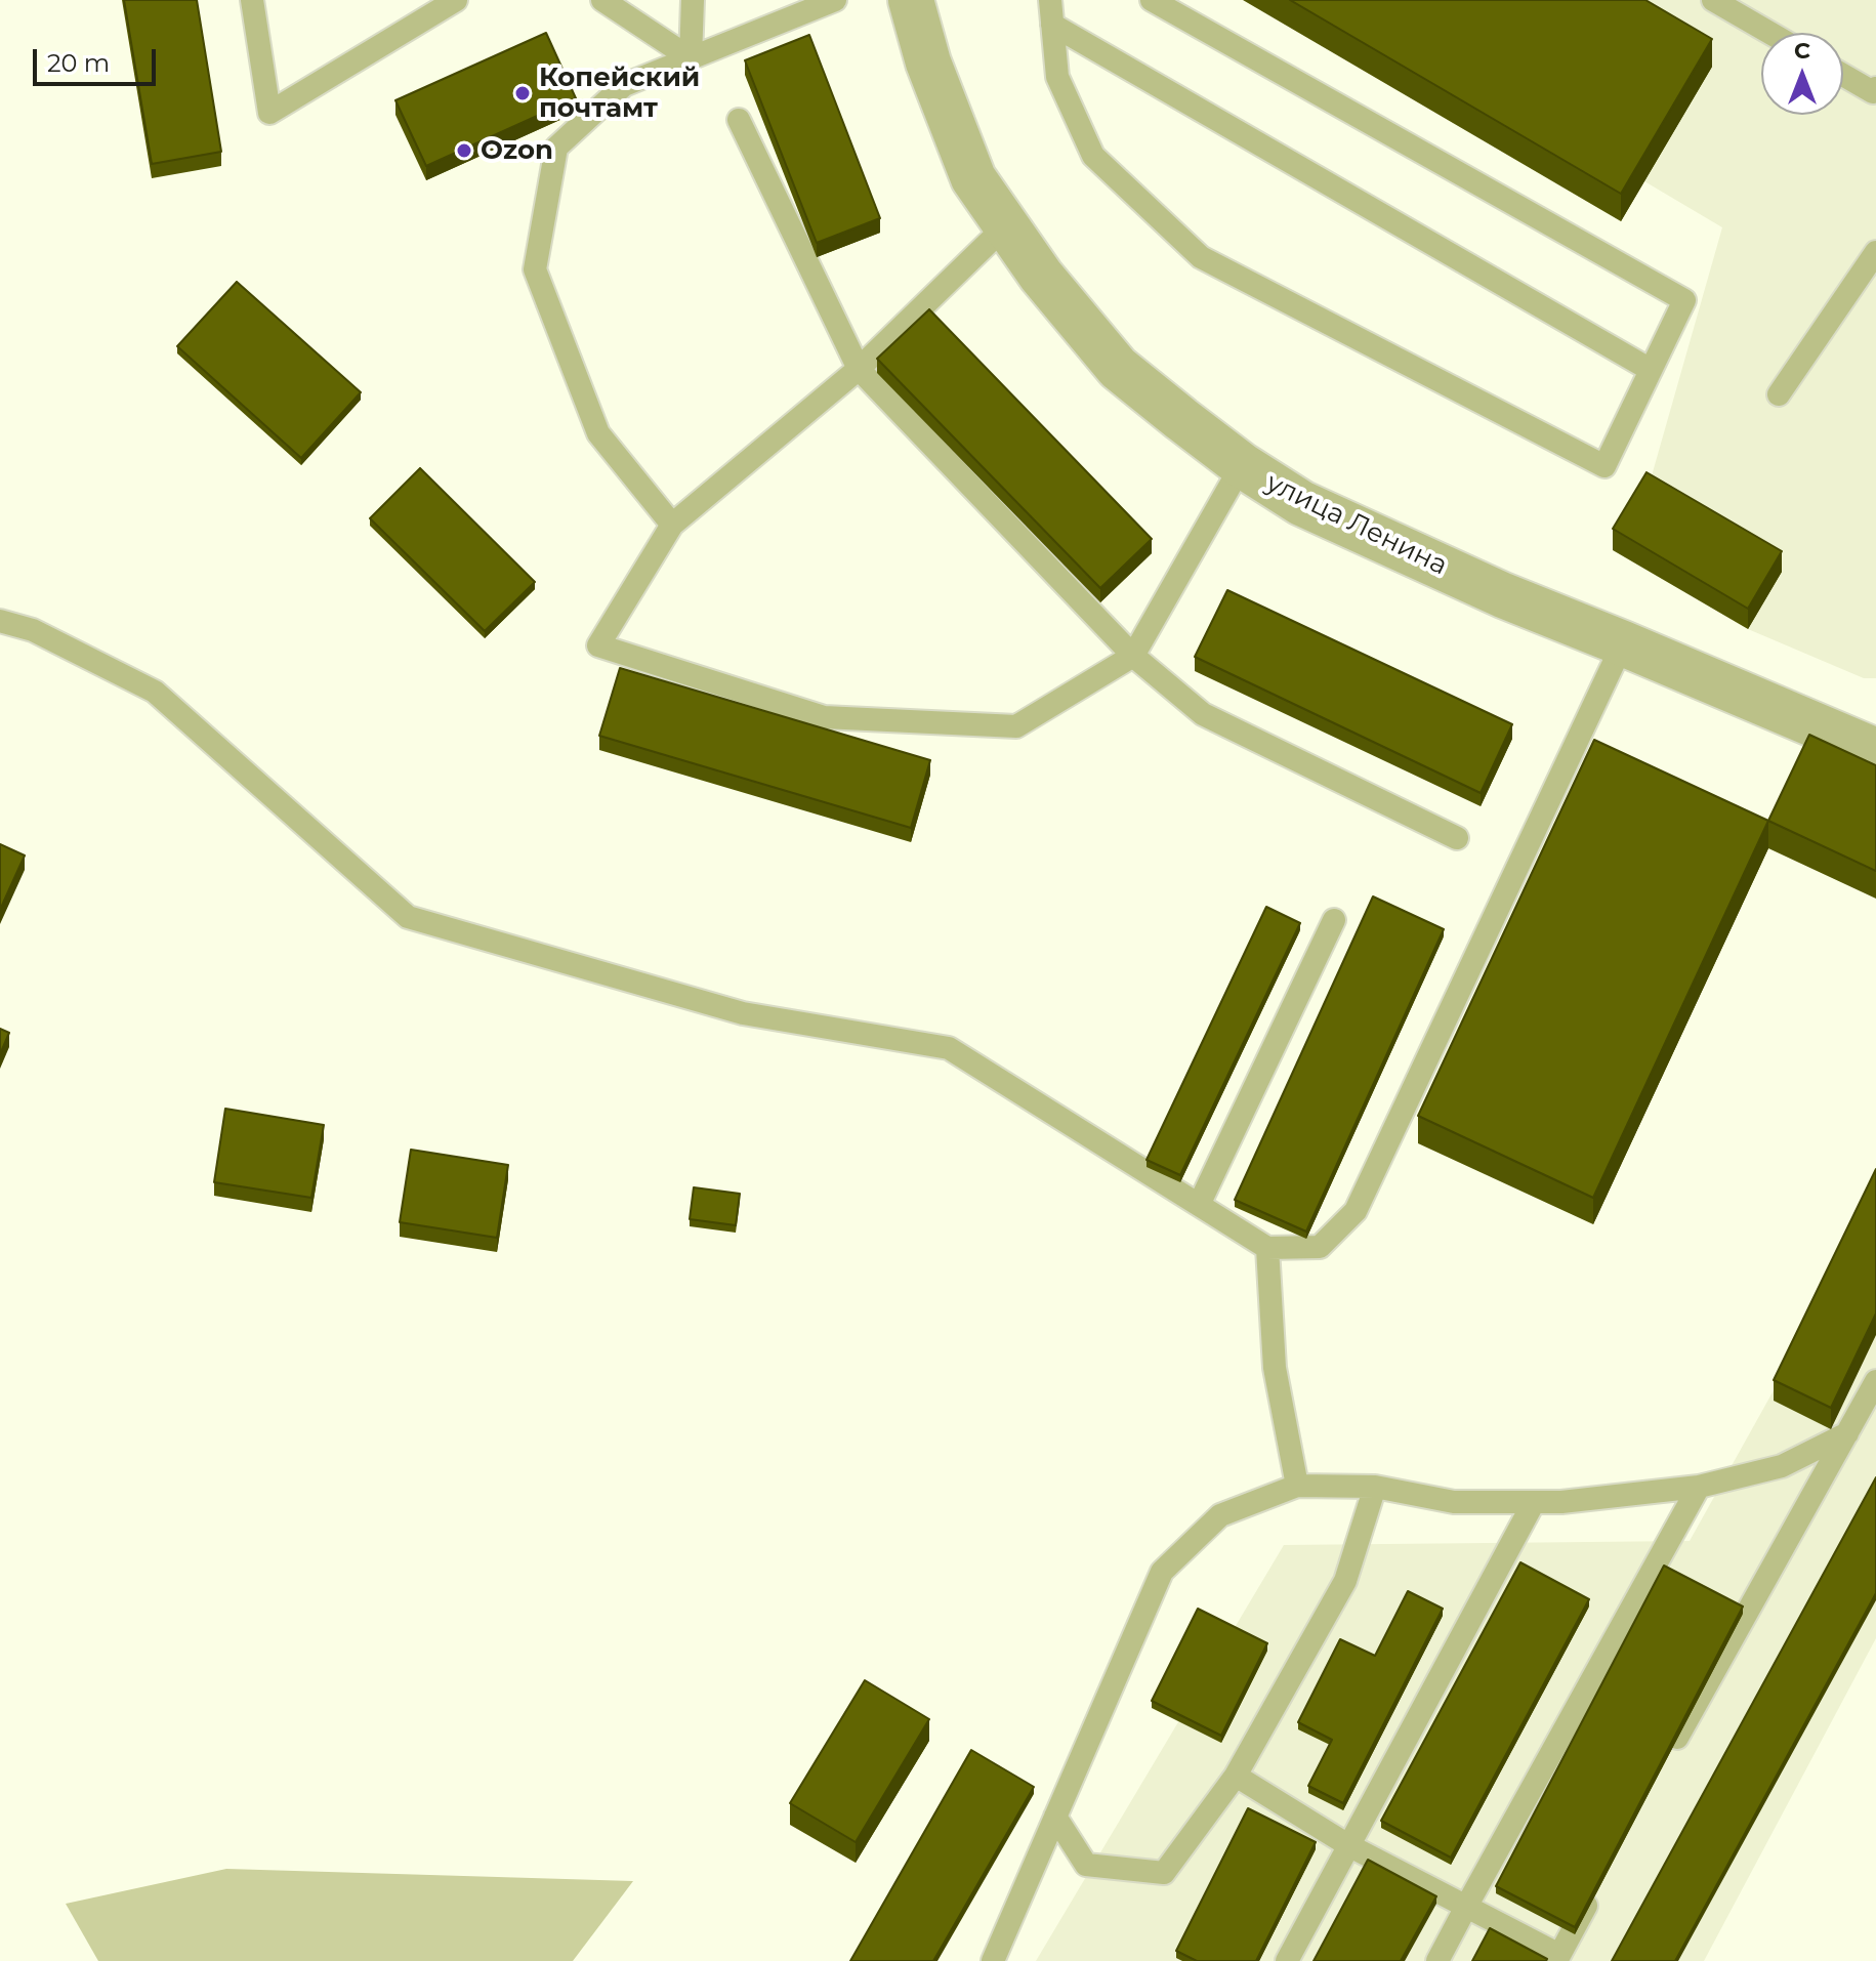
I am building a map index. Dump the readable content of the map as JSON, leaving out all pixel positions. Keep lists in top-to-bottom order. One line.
{"streets":{"street":["улица Ленина"]},"places":["Копейский почтамт","Ozon"],"scale_bar":"20 m","north":"top"}
